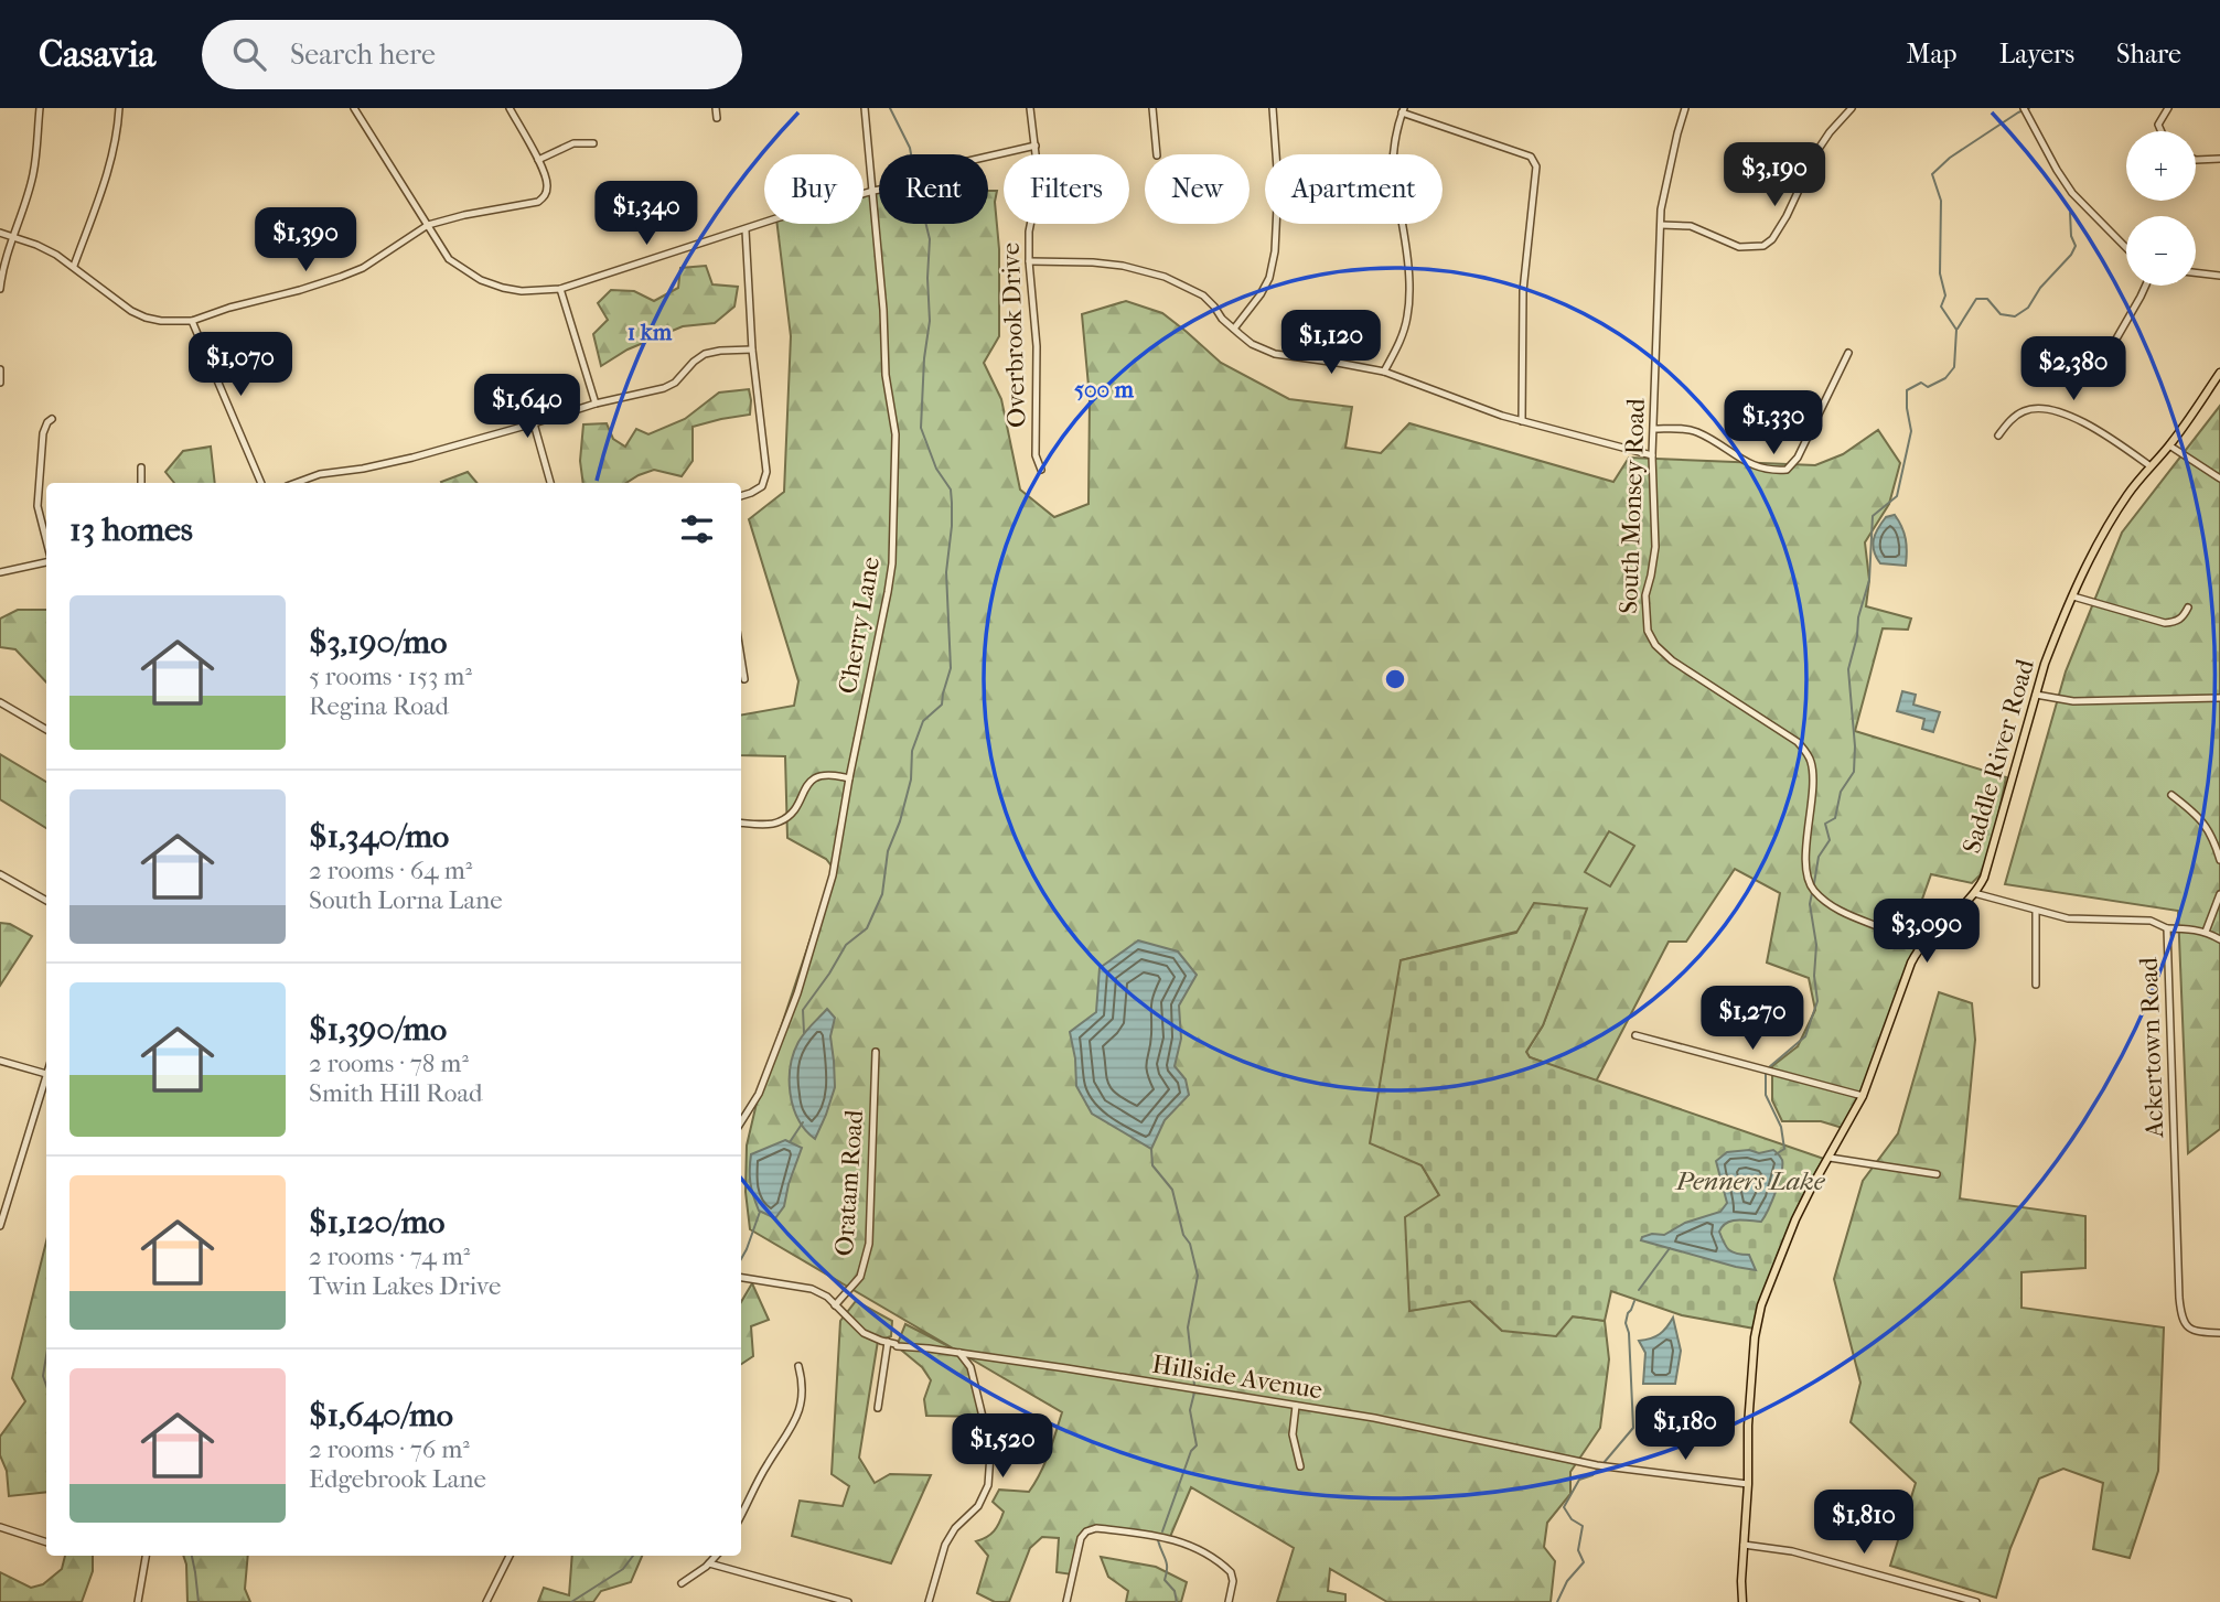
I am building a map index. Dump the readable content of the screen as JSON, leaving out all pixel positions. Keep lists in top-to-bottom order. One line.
{"streets":{"main road":["Saddle River Road"],"street":["Overbrook Drive","South Monsey Road","Cherry Lane","Ackertown Road","Oratam Road","Hillside Avenue"]},"crossings":[["South Monsey Road","Saddle River Road"],["Saddle River Road","Ackertown Road"],["Saddle River Road","Hillside Avenue"],["Oratam Road","Hillside Avenue"]],"water":["Penners Lake"],"page":{"header":"Casavia","search":"Search here","nav":["Map","Layers","Share"],"map_buttons":["+","−"],"price":["$3,190","$1,340","$1,390","$1,120","$1,070","$2,380","$1,640","$1,330","$3,090","$1,270","$1,180","$1,520","$1,810"],"chip":["Buy","Rent","Filters","New","Apartment"],"heading":"13 homes","list":[{"name":"$3,190/mo","note":"5 rooms · 153 m² · Regina Road"},{"name":"$1,340/mo","note":"2 rooms · 64 m² · South Lorna Lane"},{"name":"$1,390/mo","note":"2 rooms · 78 m² · Smith Hill Road"},{"name":"$1,120/mo","note":"2 rooms · 74 m² · Twin Lakes Drive"},{"name":"$1,640/mo","note":"2 rooms · 76 m² · Edgebrook Lane"}]},"rings":["1 km","500 m"]}
